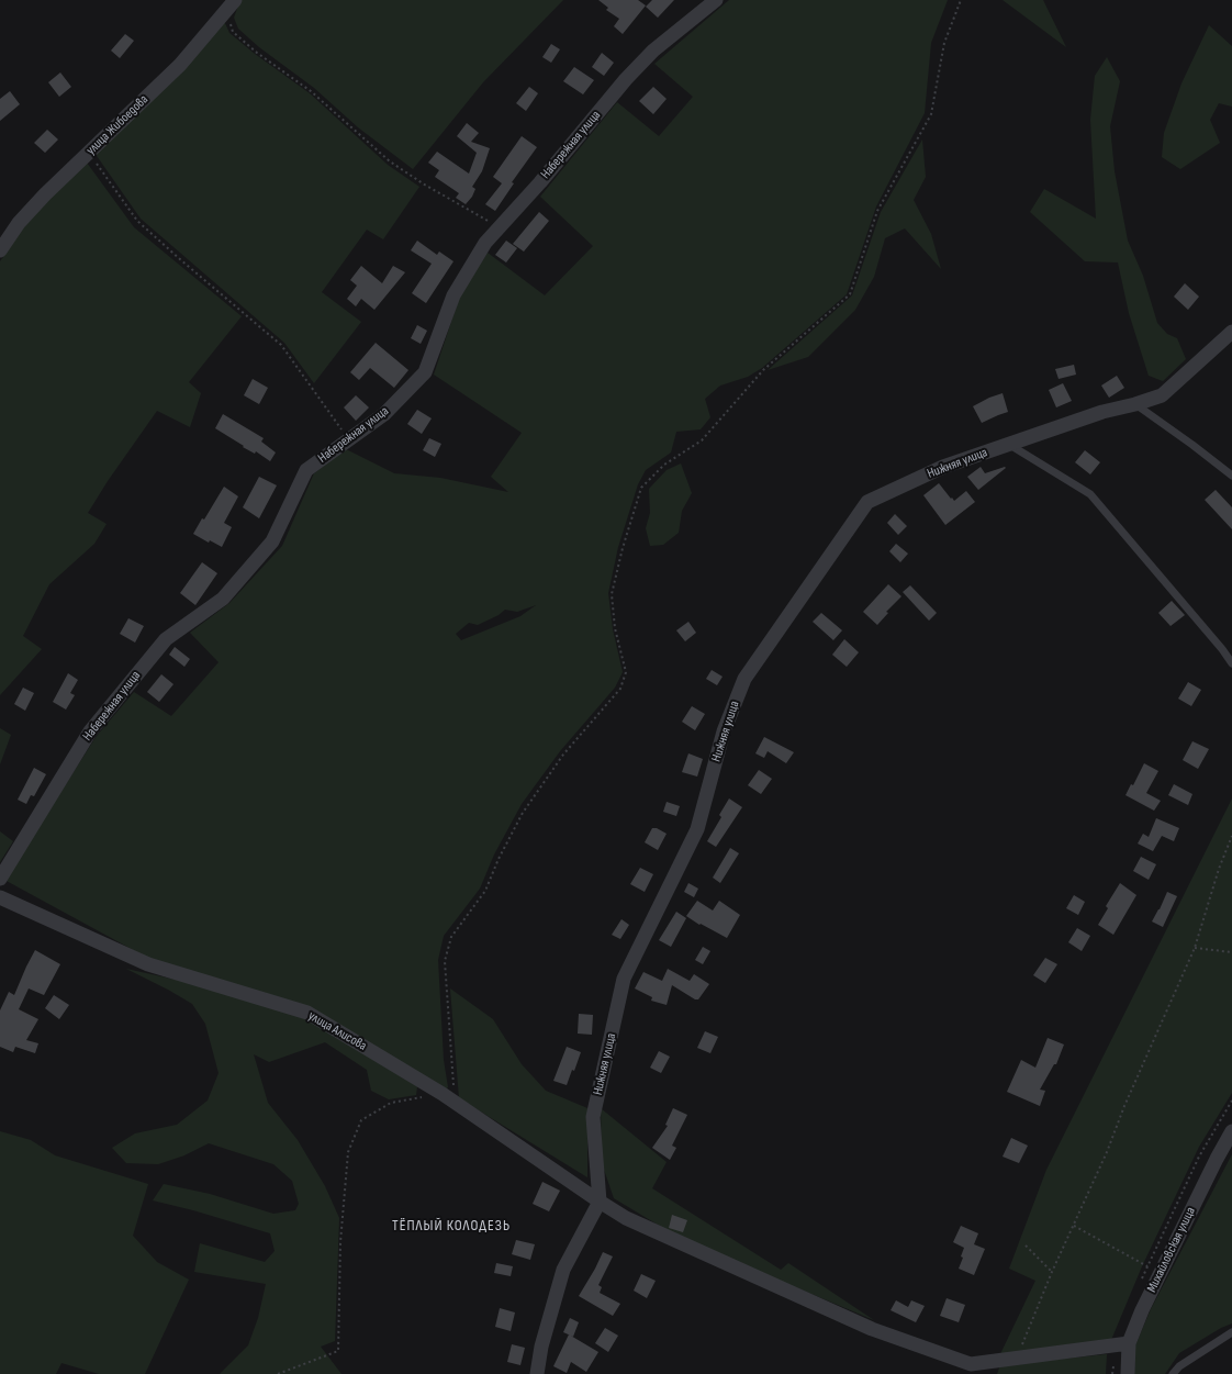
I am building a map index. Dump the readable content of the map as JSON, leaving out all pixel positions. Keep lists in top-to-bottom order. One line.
{"streets":{"street":["улица Жибоедова","Набережная улица","Нижняя улица","улица Алисова","Михайловская улица"]},"crossings":[["Нижняя улица","улица Алисова"],["улица Алисова","Михайловская улица"]],"districts":["ТЁПЛЫЙ КОЛОДЕЗЬ"]}
